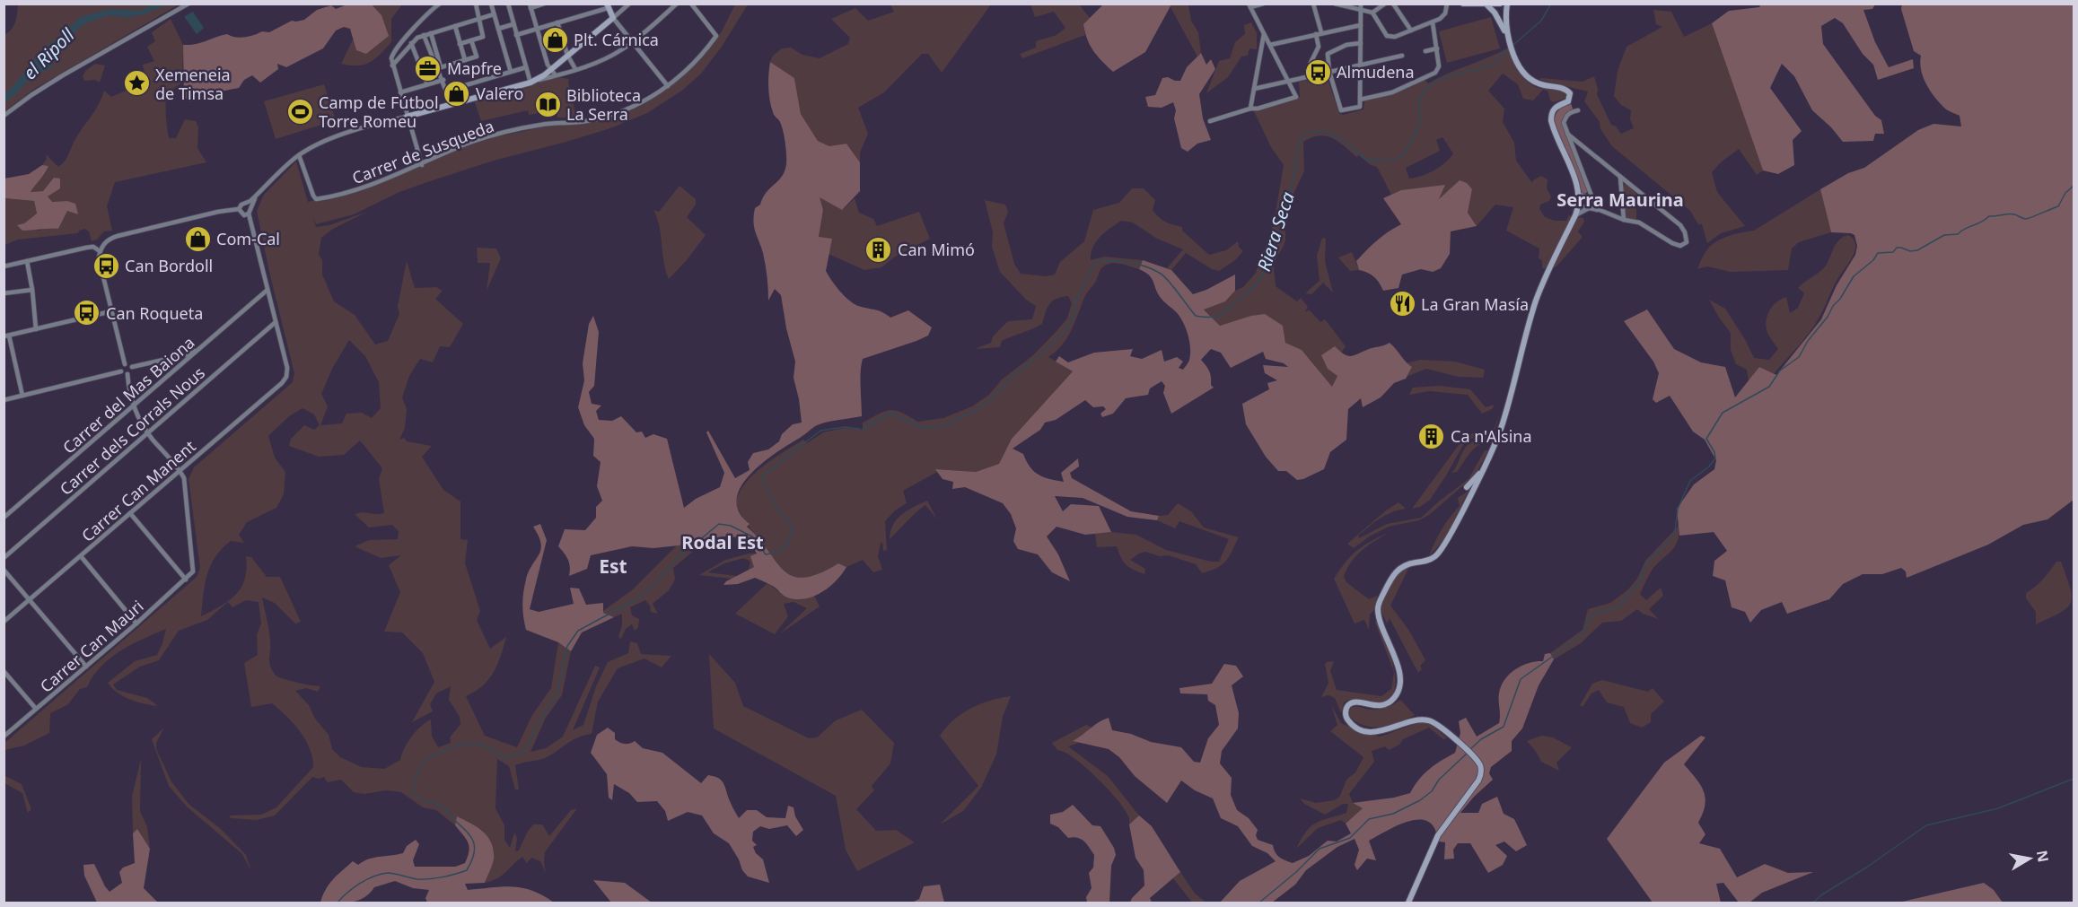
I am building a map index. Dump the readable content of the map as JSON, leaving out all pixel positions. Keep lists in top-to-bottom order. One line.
{"streets":{"street":["Carrer de Susqueda","Carrer del Mas Baiona","Carrer dels Corrals Nous","Carrer Can Manent","Carrer Can Mauri"]},"crossings":[["Carrer dels Corrals Nous","Carrer Can Manent"],["Carrer Can Manent","Carrer Can Mauri"]],"districts":["Serra Maurina","Rodal Est","Est"],"water":["el Ripoll","Riera Seca"],"places":{"shop":["Plt. Cárnica","Valero","Com-Cal"],"office":["Mapfre"],"bus stop":["Almudena","Can Bordoll","Can Roqueta"],"place":["Xemeneia de Timsa"],"library":["Biblioteca La Serra"],"sports":["Camp de Fútbol Torre Romeu"],"building":["Can Mimó","Ca n'Alsina"],"restaurant":["La Gran Masía"]},"north":"right"}
